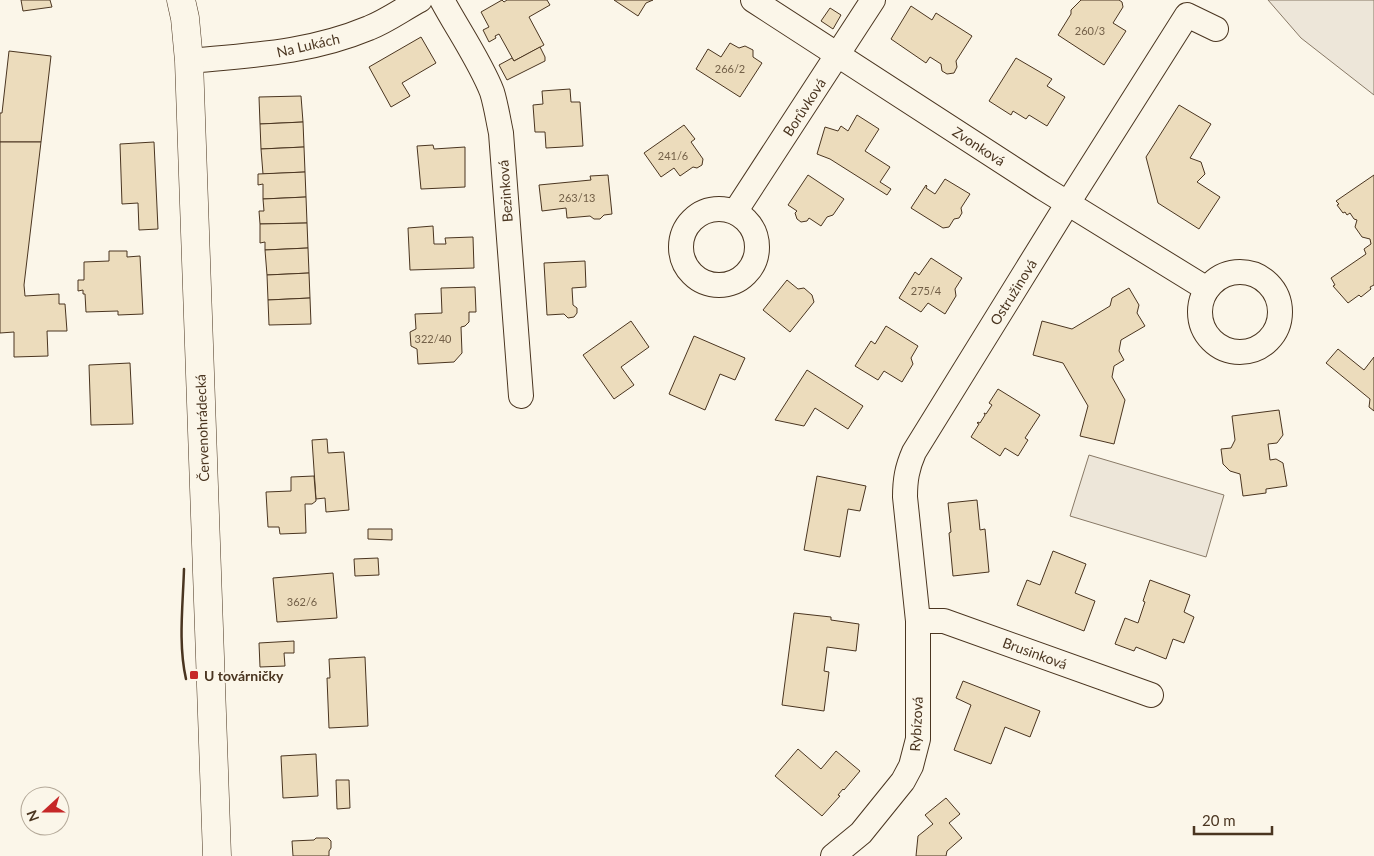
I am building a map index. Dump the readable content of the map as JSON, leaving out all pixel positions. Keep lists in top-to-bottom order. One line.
{"streets":{"street":["Na Lukách","Borůvková","Zvonková","Bezinková","Ostružinová","Červenohrádecká","Brusinková","Rybízová"]},"crossings":[["Na Lukách","Červenohrádecká"],["Borůvková","Zvonková"],["Zvonková","Ostružinová"],["Ostružinová","Brusinková"],["Ostružinová","Rybízová"],["Brusinková","Rybízová"]],"places":{"transit":["U továrničky"]},"house_numbers":["260/3","266/2","241/6","263/13","275/4","322/40","362/6"],"scale_bar":"20 m","north":"left"}
